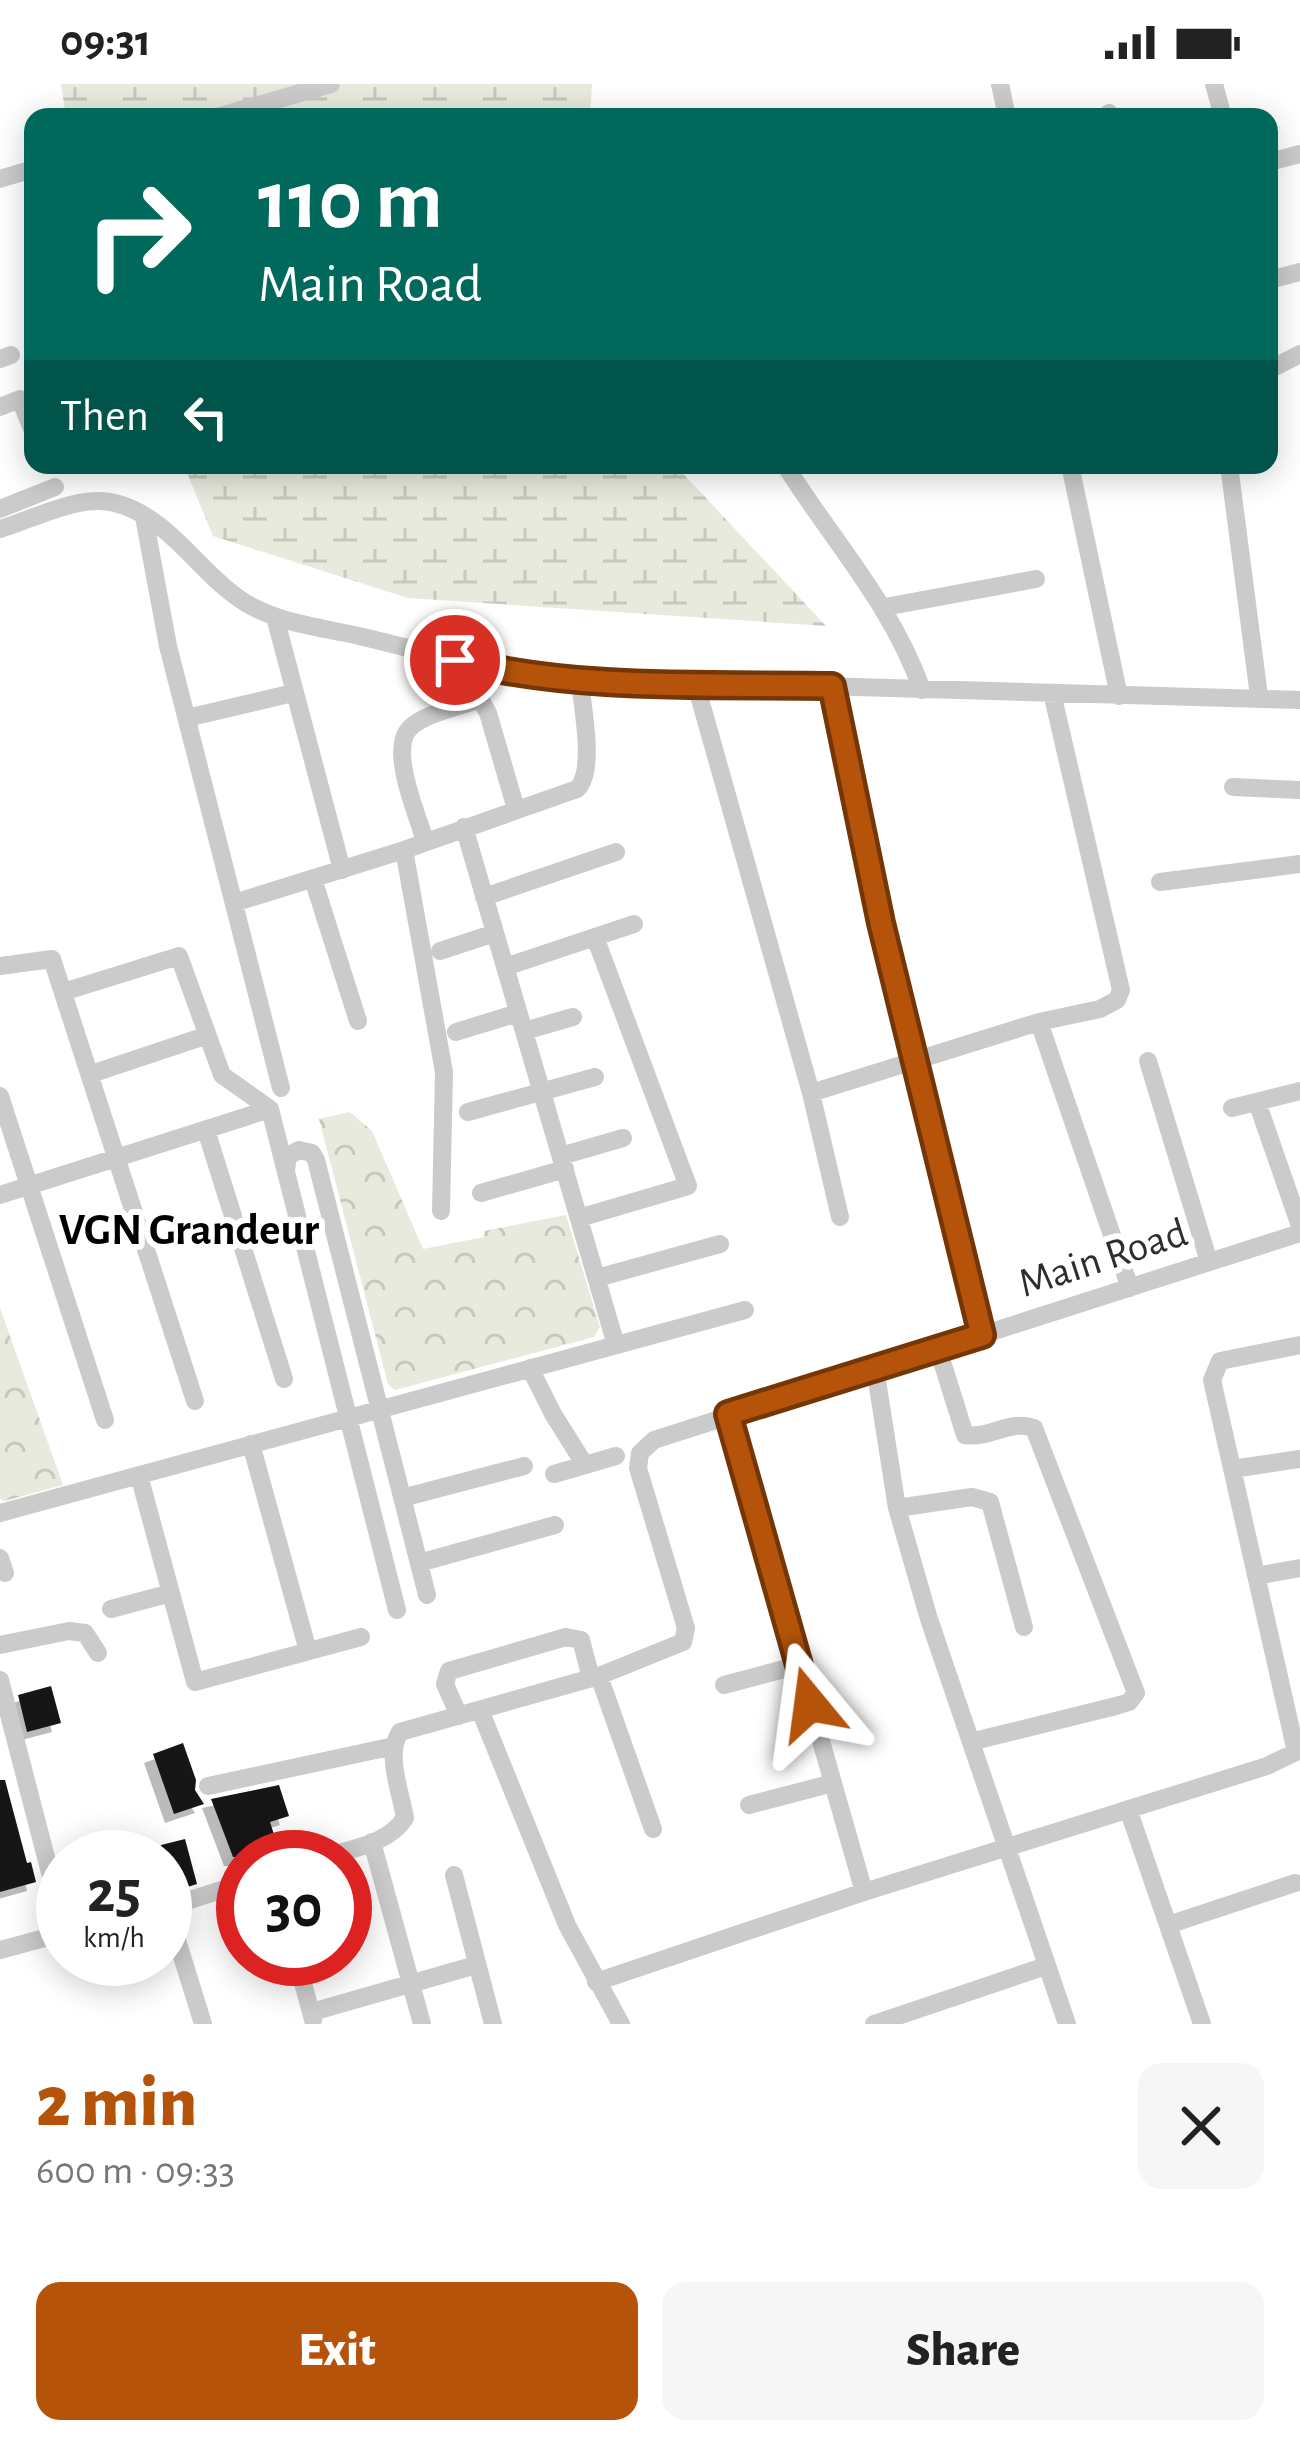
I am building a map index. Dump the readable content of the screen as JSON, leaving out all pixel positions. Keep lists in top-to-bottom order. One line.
{"streets":{"street":["Main Road"]},"districts":["VGN Grandeur"],"page":{"status":"09:31","turn":["110 m","Main Road"],"then":"Then","speed":"25 km/h","limit":"30","heading":["2 min","600 m · 09:33"],"buttons":["Exit","Share"]}}
